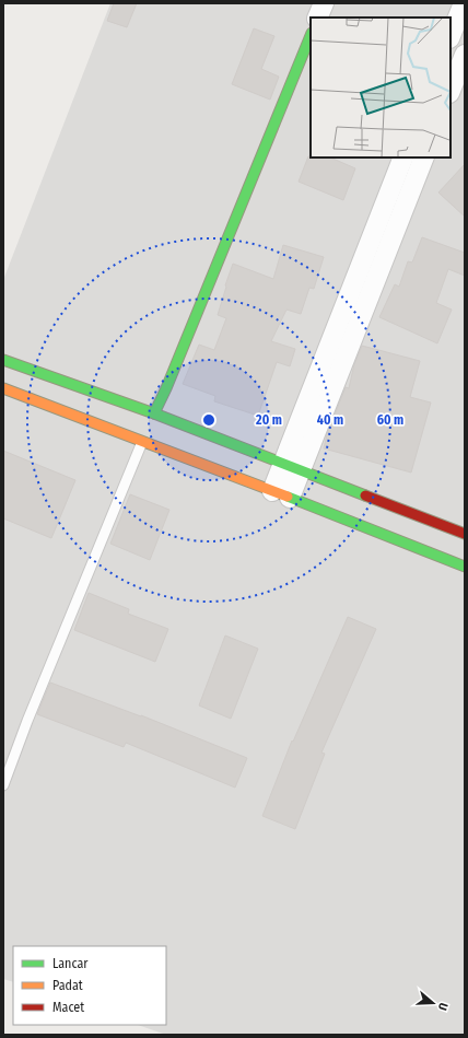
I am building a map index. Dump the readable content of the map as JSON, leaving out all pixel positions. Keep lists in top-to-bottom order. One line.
{"legend":["Lancar","Padat","Macet"],"north":"right","rings":["20 m","40 m","60 m"]}
